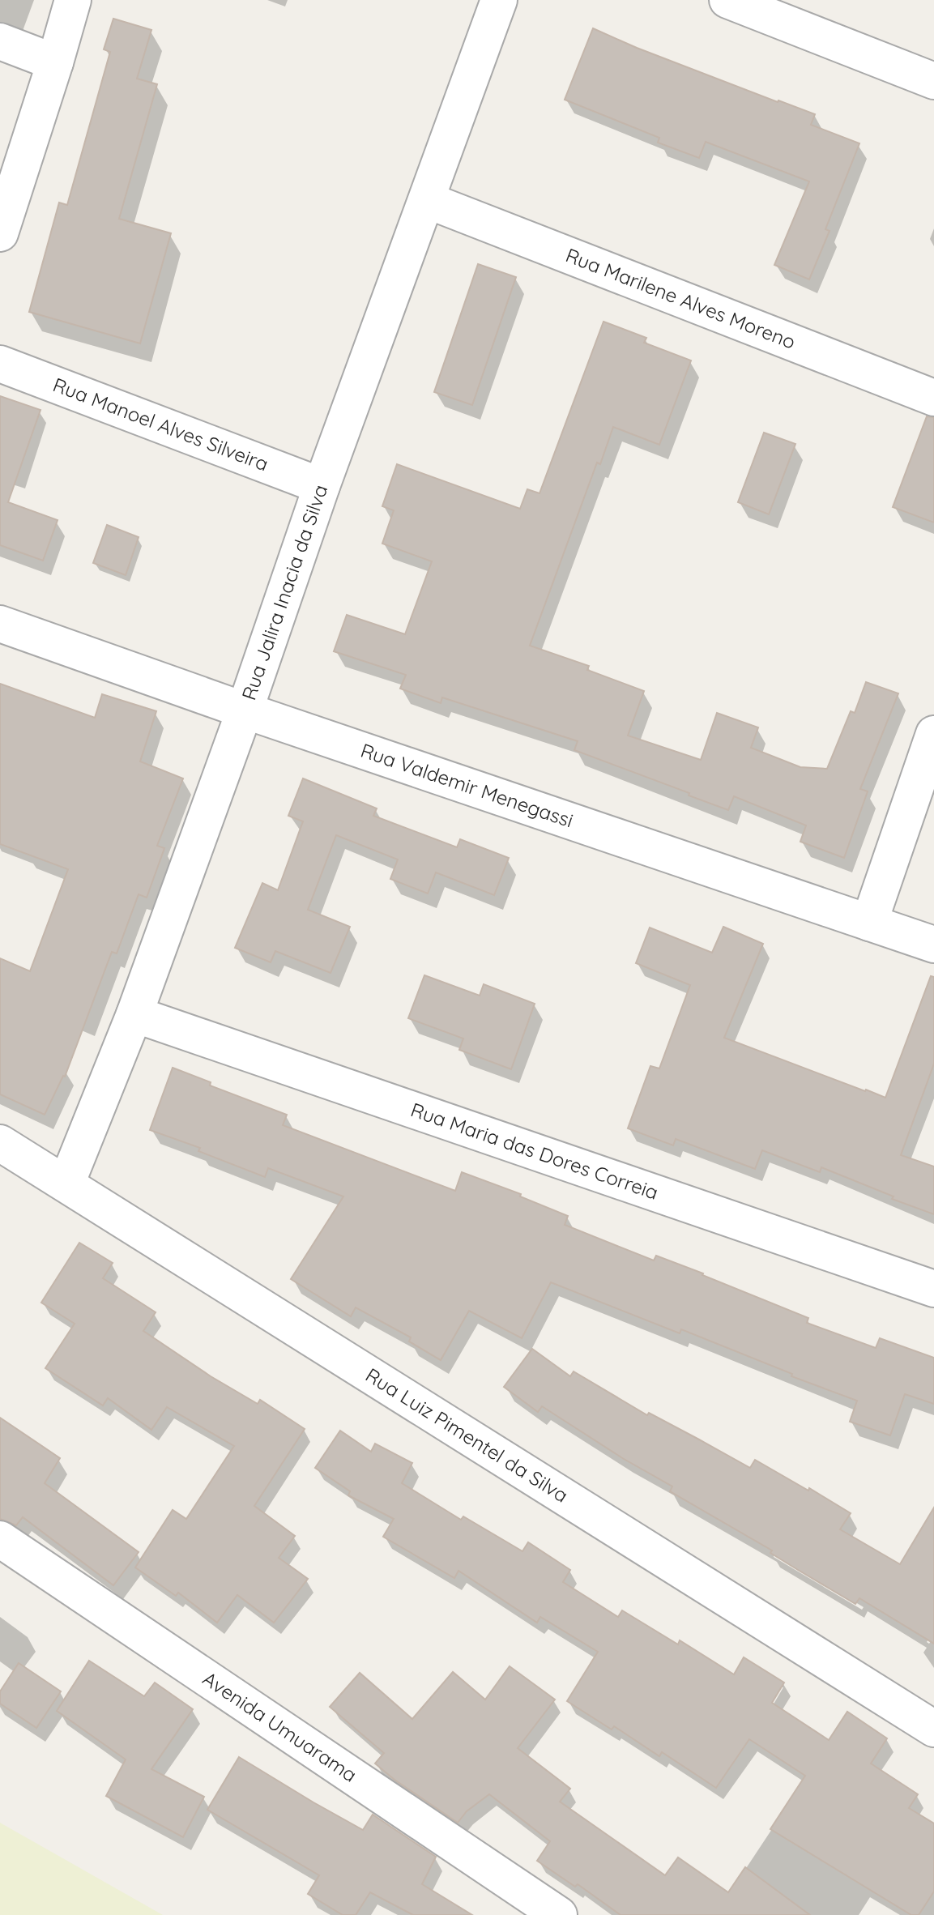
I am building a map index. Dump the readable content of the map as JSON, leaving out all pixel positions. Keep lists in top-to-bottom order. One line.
{"streets":{"street":["Rua Marilene Alves Moreno","Rua Manoel Alves Silveira","Rua Jalira Inacia da Silva","Rua Valdemir Menegassi","Rua Maria das Dores Correia","Rua Luiz Pimentel da Silva","Avenida Umuarama"]},"crossings":[["Rua Marilene Alves Moreno","Rua Jalira Inacia da Silva"],["Rua Manoel Alves Silveira","Rua Jalira Inacia da Silva"],["Rua Jalira Inacia da Silva","Rua Valdemir Menegassi"],["Rua Jalira Inacia da Silva","Rua Maria das Dores Correia"],["Rua Jalira Inacia da Silva","Rua Luiz Pimentel da Silva"]]}
